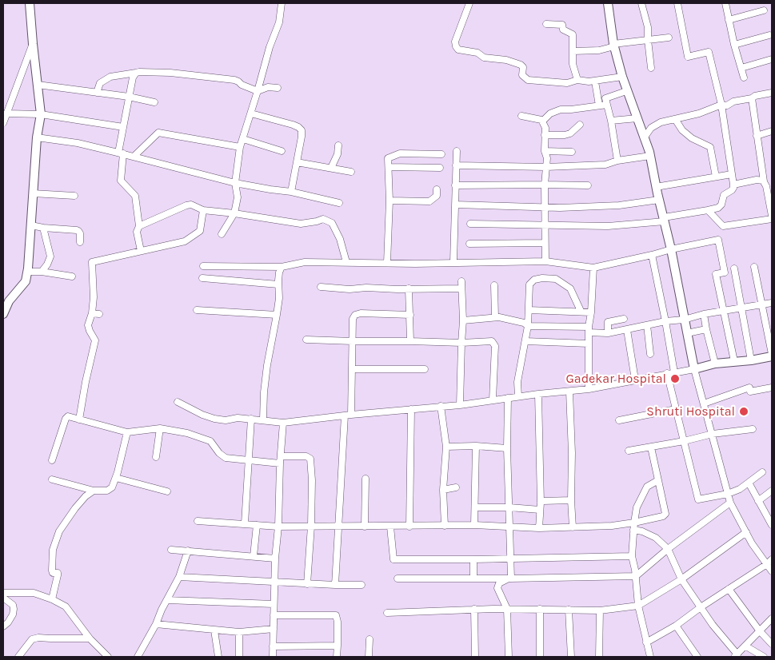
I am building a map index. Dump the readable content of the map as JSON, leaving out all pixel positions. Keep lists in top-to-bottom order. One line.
{"places":["Gadekar Hospital","Shruti Hospital"]}
